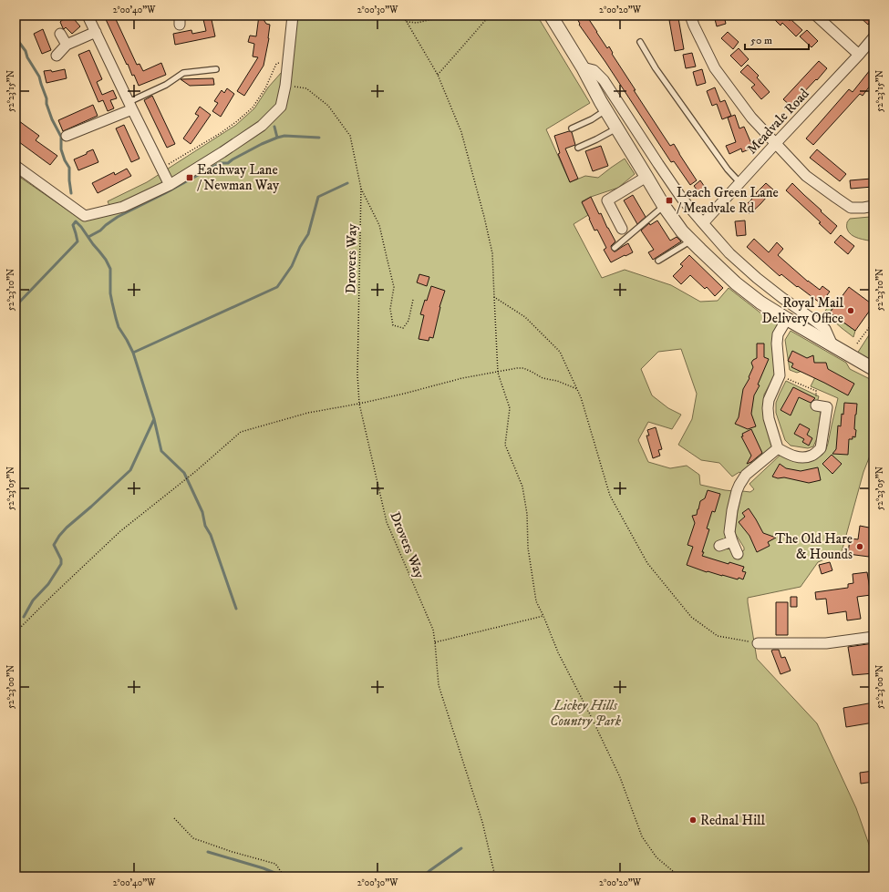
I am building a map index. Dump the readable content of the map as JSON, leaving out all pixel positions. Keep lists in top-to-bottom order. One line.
{"streets":{"street":["Meadvale Road"],"path":["Drovers Way"]},"parks":["Lickey Hills Country Park"],"places":{"transit":["Eachway Lane / Newman Way","Leach Green Lane / Meadvale Rd"],"other":["Royal Mail Delivery Office","The Old Hare & Hounds","Rednal Hill"]},"scale_bar":"50 m","coordinates":["2°00'40\"W","2°00'30\"W","2°00'20\"W","52°23'15\"N","52°23'10\"N","52°23'05\"N","52°23'00\"N"]}
